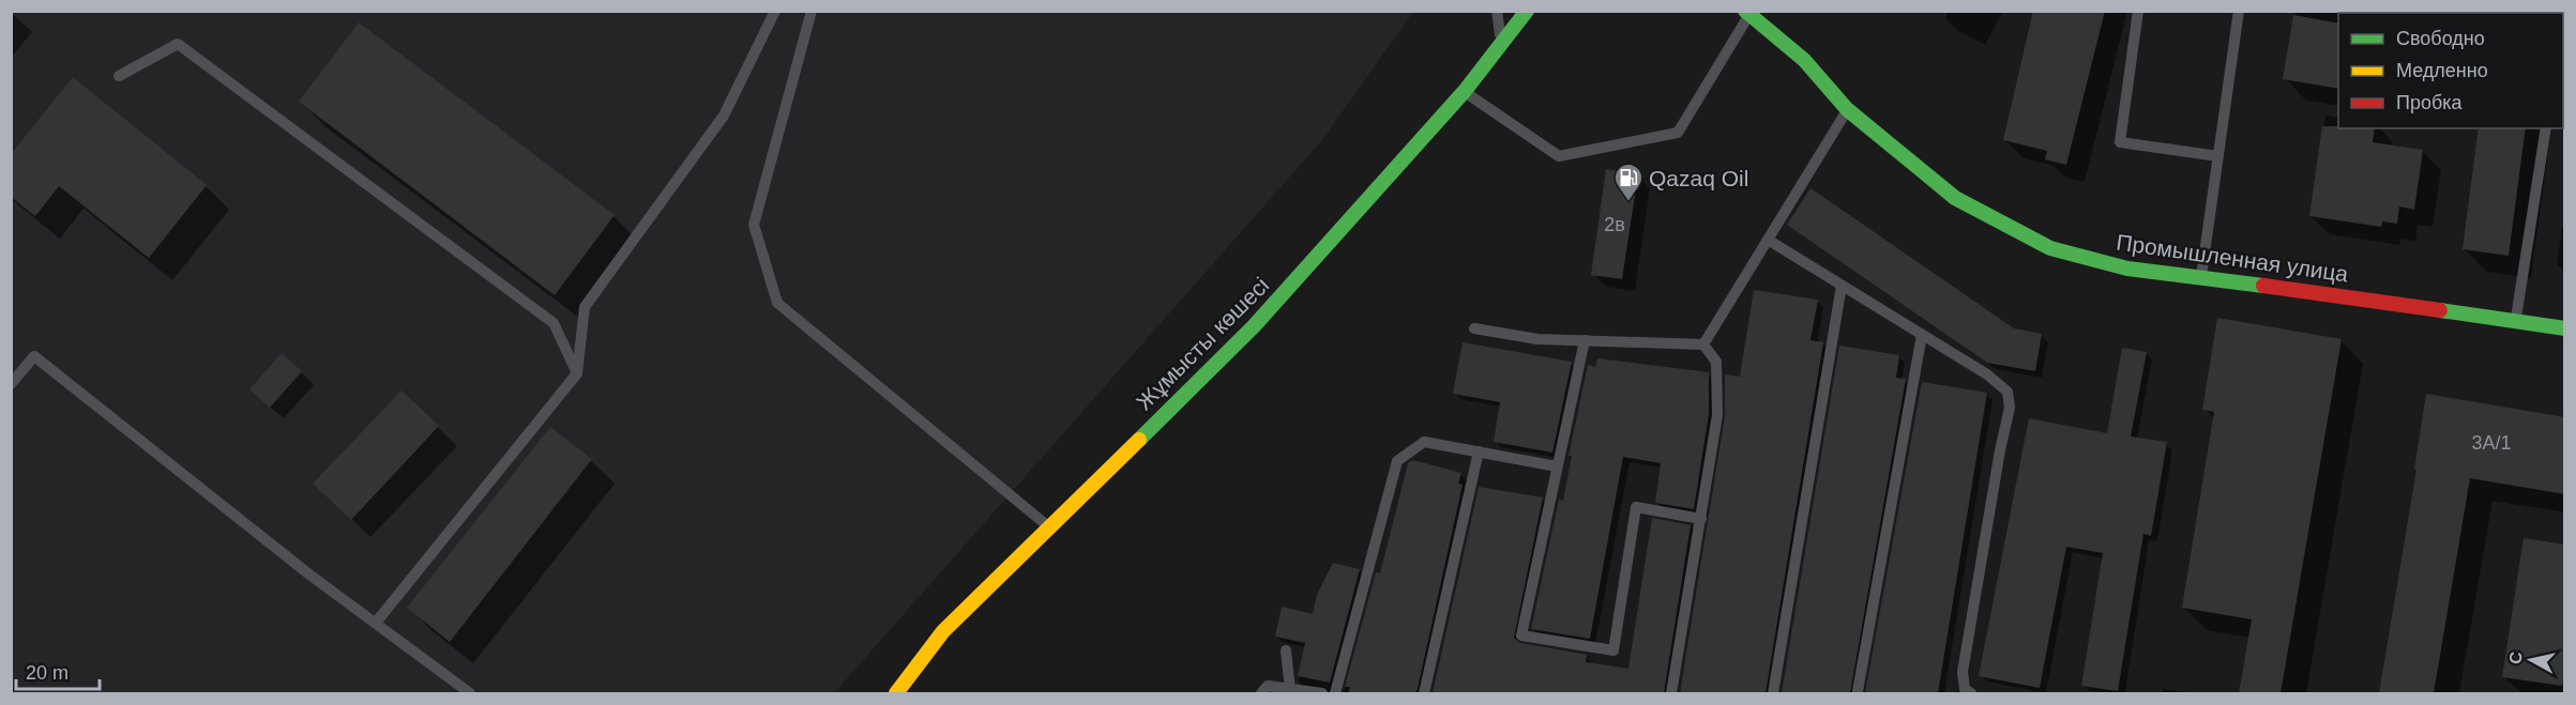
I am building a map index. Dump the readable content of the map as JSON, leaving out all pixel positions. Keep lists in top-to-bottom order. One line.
{"streets":{"main road":["Промышленная улица","Жұмысты көшесі"]},"places":{"fuel station":["Qazaq Oil"]},"house_numbers":["2в","3А/1"],"legend":["Свободно","Медленно","Пробка"],"scale_bar":"20 m","north":"left"}
